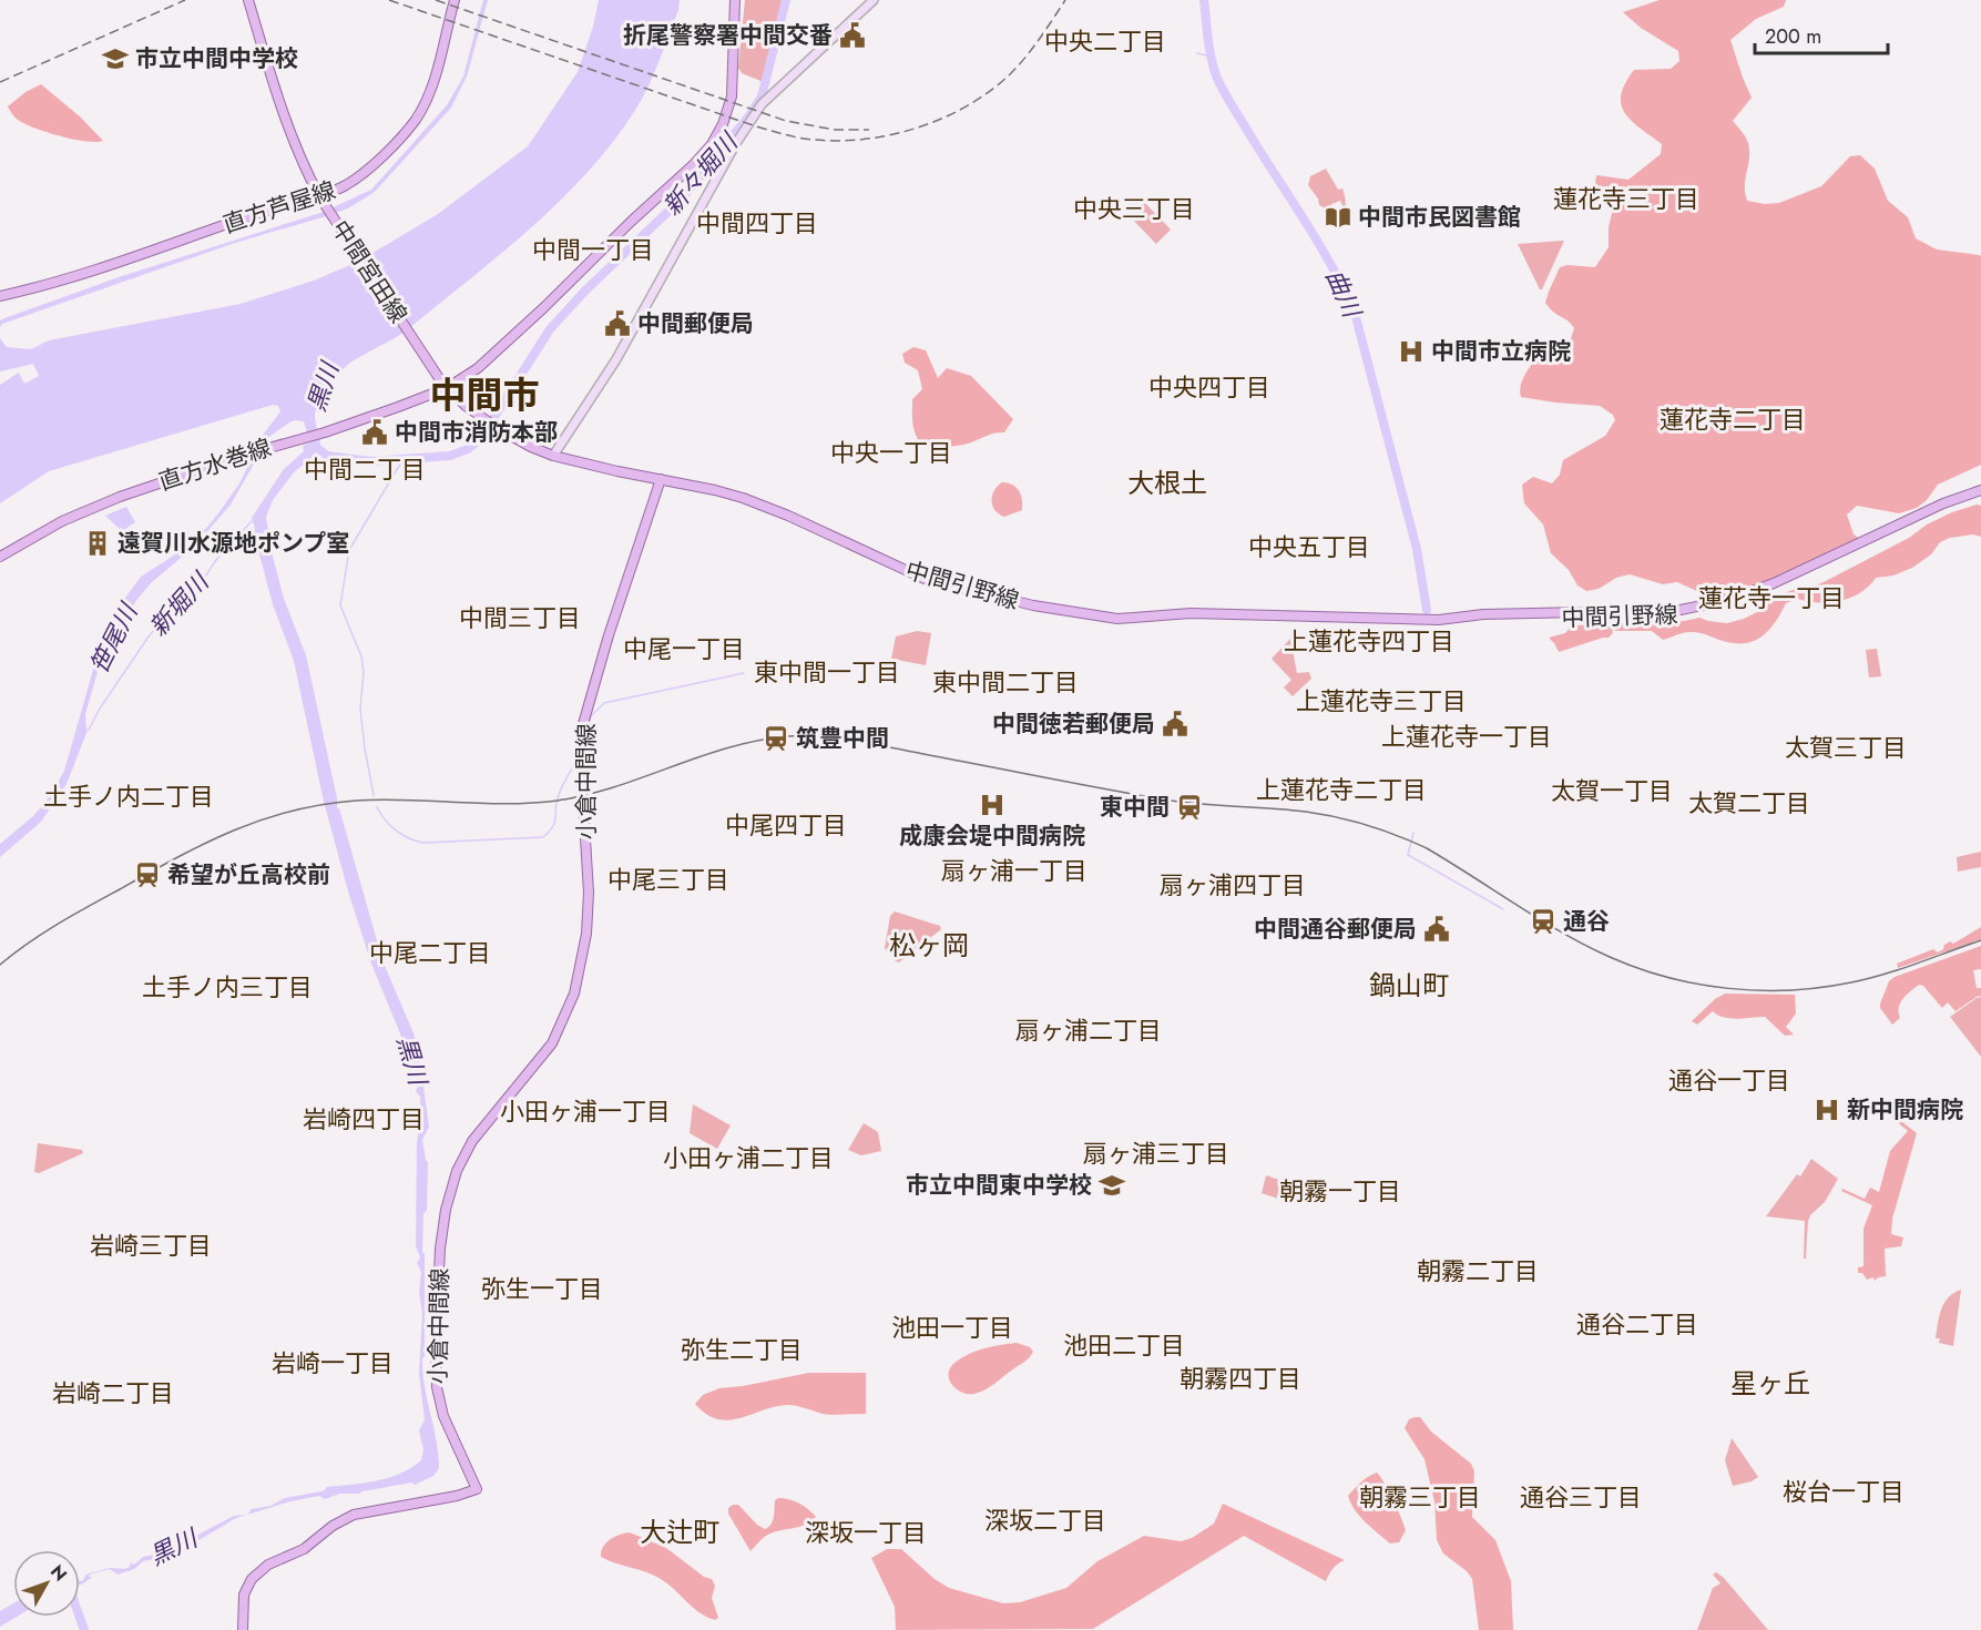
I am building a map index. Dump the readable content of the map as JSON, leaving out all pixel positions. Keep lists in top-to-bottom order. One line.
{"streets":{"main road":["直方芦屋線","中間宮田線","直方水巻線","中間引野線","小倉中間線"]},"crossings":[["直方芦屋線","中間宮田線"],["中間宮田線","直方水巻線"],["中間宮田線","中間引野線"],["直方水巻線","中間引野線"],["中間引野線","小倉中間線"]],"districts":["中央二丁目","蓮花寺三丁目","中央三丁目","中間四丁目","中間一丁目","中央四丁目","中間市","蓮花寺二丁目","中央一丁目","中間二丁目","大根土","中央五丁目","蓮花寺一丁目","中間三丁目","上蓮花寺四丁目","中尾一丁目","東中間一丁目","東中間二丁目","上蓮花寺三丁目","上蓮花寺一丁目","太賀三丁目","上蓮花寺二丁目","太賀一丁目","土手ノ内二丁目","太賀二丁目","中尾四丁目","扇ヶ浦一丁目","中尾三丁目","扇ヶ浦四丁目","松ヶ岡","中尾二丁目","鍋山町","土手ノ内三丁目","扇ヶ浦二丁目","通谷一丁目","小田ヶ浦一丁目","岩崎四丁目","扇ヶ浦三丁目","小田ヶ浦二丁目","朝霧一丁目","岩崎三丁目","朝霧二丁目","弥生一丁目","通谷二丁目","池田一丁目","池田二丁目","弥生二丁目","岩崎一丁目","朝霧四丁目","星ヶ丘","岩崎二丁目","桜台一丁目","朝霧三丁目","通谷三丁目","深坂二丁目","大辻町","深坂一丁目"],"water":["新々堀川","曲川","黒川","新堀川","笹尾川"],"places":{"public building":["折尾警察署中間交番","中間郵便局","中間市消防本部","中間徳若郵便局","中間通谷郵便局"],"school or university":["市立中間中学校","市立中間東中学校"],"library":["中間市民図書館"],"hospital":["中間市立病院","成康会堤中間病院","新中間病院"],"building":["遠賀川水源地ポンプ室"],"station":["筑豊中間","東中間","希望が丘高校前","通谷"]},"scale_bar":"200 m","north":"top right"}
